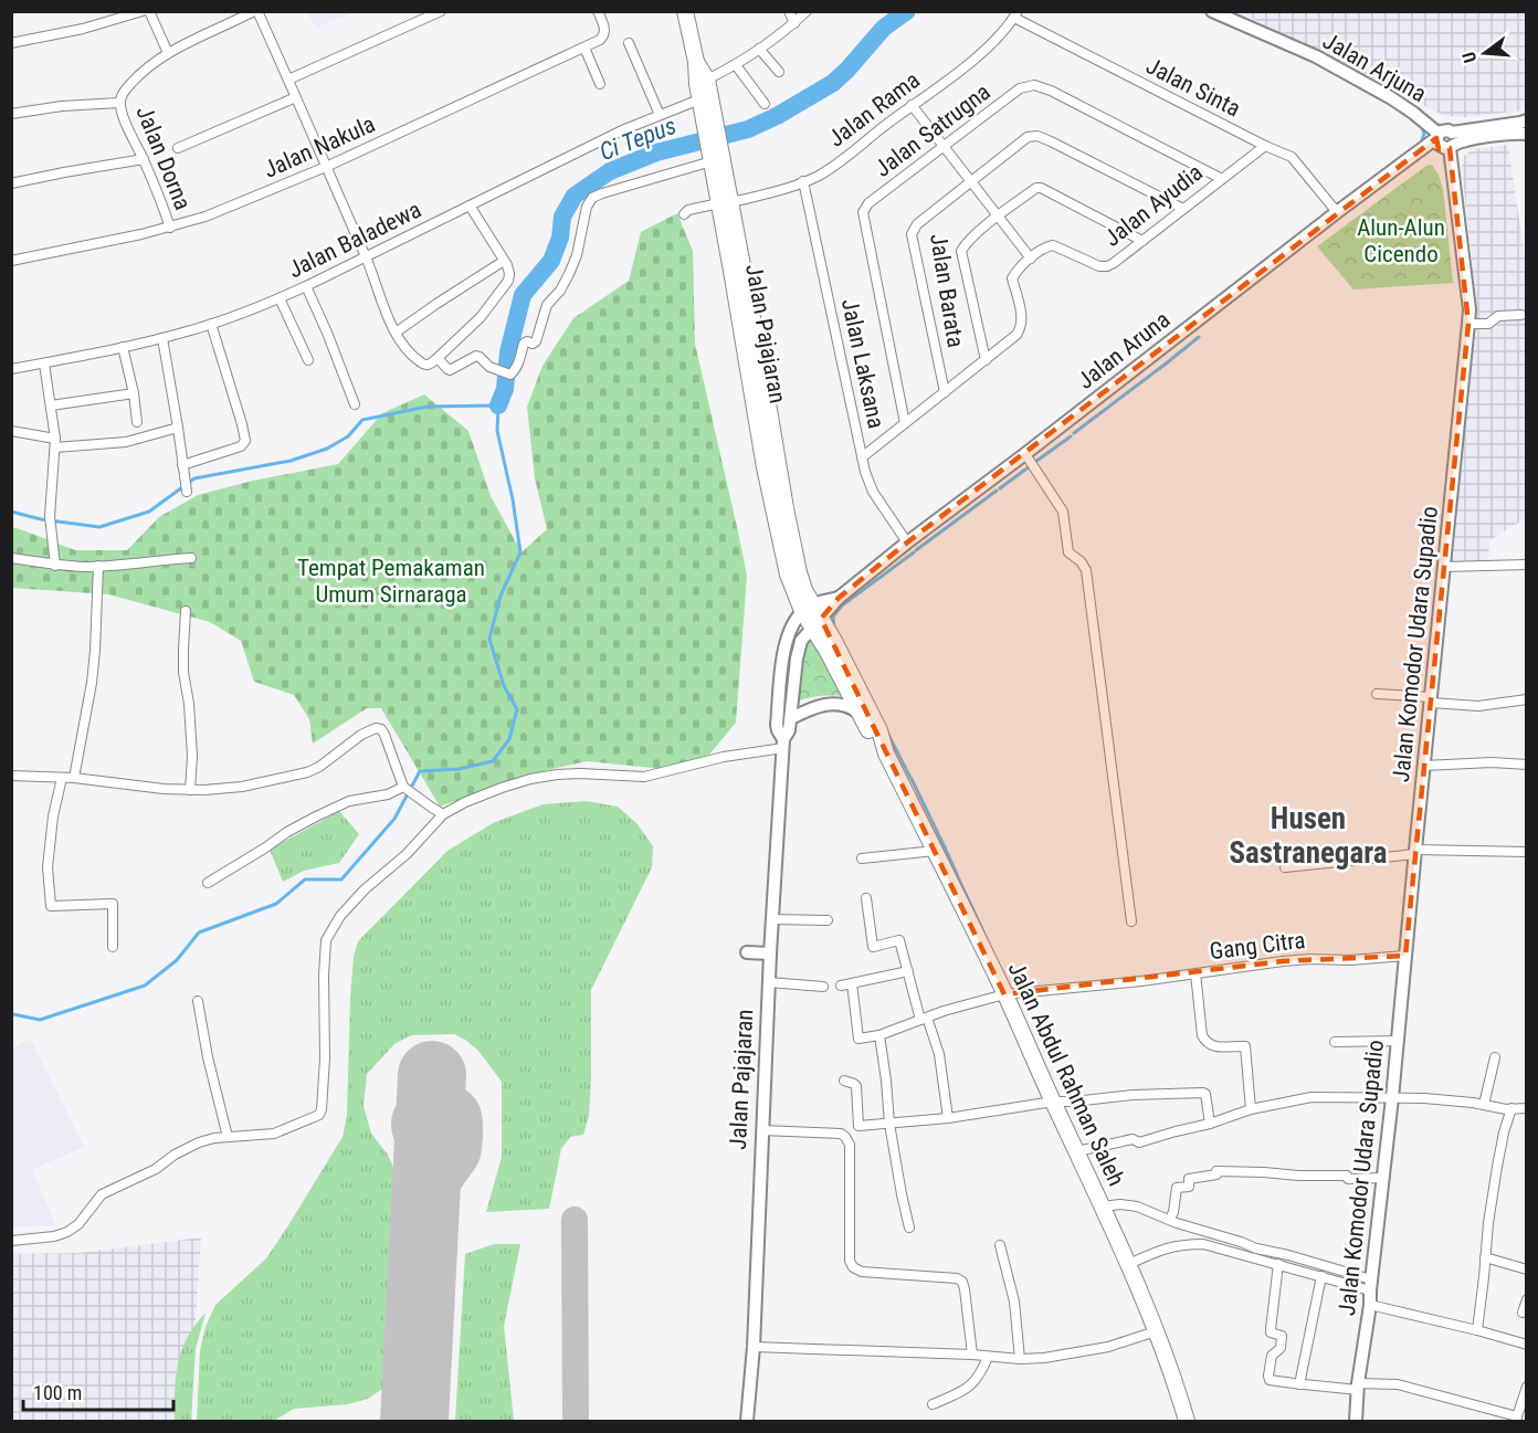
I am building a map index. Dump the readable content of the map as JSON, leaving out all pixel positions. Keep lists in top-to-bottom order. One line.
{"streets":{"highway":["Jalan Pajajaran","Jalan Abdul Rahman Saleh"],"street":["Jalan Arjuna","Jalan Sinta","Jalan Rama","Jalan Satrugna","Jalan Nakula","Jalan Dorna","Jalan Ayudia","Jalan Baladewa","Jalan Barata","Jalan Aruna","Jalan Laksana","Jalan Komodor Udara Supadio","Gang Citra"]},"crossings":[["Jalan Arjuna","Jalan Aruna"],["Jalan Arjuna","Jalan Komodor Udara Supadio"],["Jalan Sinta","Jalan Rama"],["Jalan Sinta","Jalan Ayudia"],["Jalan Sinta","Jalan Aruna"],["Jalan Rama","Jalan Pajajaran"],["Jalan Rama","Jalan Laksana"],["Jalan Satrugna","Jalan Ayudia"],["Jalan Nakula","Jalan Dorna"],["Jalan Baladewa","Jalan Pajajaran"],["Jalan Pajajaran","Jalan Aruna"],["Jalan Pajajaran","Jalan Abdul Rahman Saleh"],["Jalan Aruna","Jalan Laksana"],["Jalan Aruna","Jalan Abdul Rahman Saleh"],["Jalan Komodor Udara Supadio","Gang Citra"],["Gang Citra","Jalan Abdul Rahman Saleh"]],"districts":["Husen Sastranegara"],"water":["Ci Tepus"],"parks":["Alun-Alun Cicendo","Tempat Pemakaman Umum Sirnaraga"],"scale_bar":"100 m","north":"left"}
